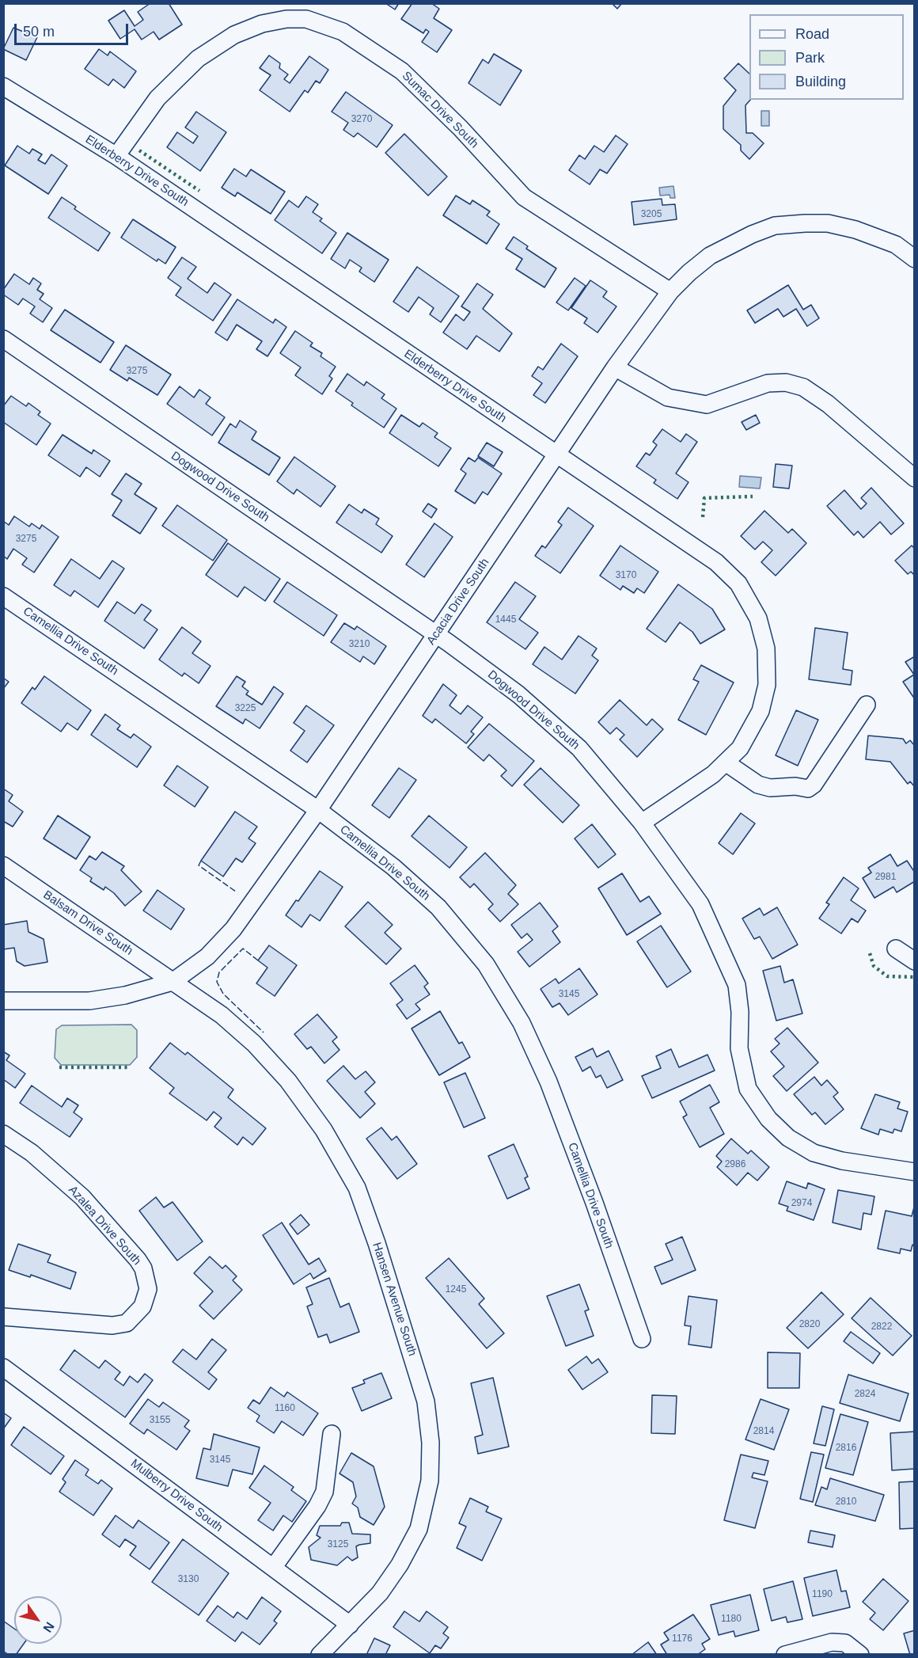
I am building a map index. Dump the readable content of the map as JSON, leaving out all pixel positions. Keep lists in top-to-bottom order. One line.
{"streets":{"street":["Sumac Drive South","Elderberry Drive South","Dogwood Drive South","Acacia Drive South","Camellia Drive South","Balsam Drive South","Azalea Drive South","Hansen Avenue South","Mulberry Drive South"]},"crossings":[["Sumac Drive South","Elderberry Drive South"],["Sumac Drive South","Acacia Drive South"],["Elderberry Drive South","Dogwood Drive South"],["Elderberry Drive South","Acacia Drive South"],["Dogwood Drive South","Acacia Drive South"],["Acacia Drive South","Camellia Drive South"],["Acacia Drive South","Balsam Drive South"],["Acacia Drive South","Hansen Avenue South"],["Balsam Drive South","Hansen Avenue South"],["Hansen Avenue South","Mulberry Drive South"]],"house_numbers":["3270","3205","3275","3275","3170","1445","3210","3225","2981","3145","2986","2974","1245","2820","2822","2824","1160","3155","2814","2816","3145","2810","3125","3130","1190","1180","1176"],"legend":["Road","Park","Building"],"scale_bar":"50 m","north":"bottom right"}
